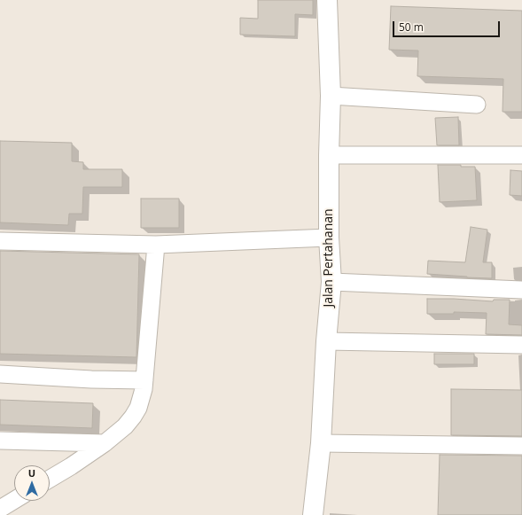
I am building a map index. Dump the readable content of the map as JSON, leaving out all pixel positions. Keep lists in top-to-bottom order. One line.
{"streets":{"main road":["Jalan Pertahanan"]},"scale_bar":"50 m","north":"top"}
